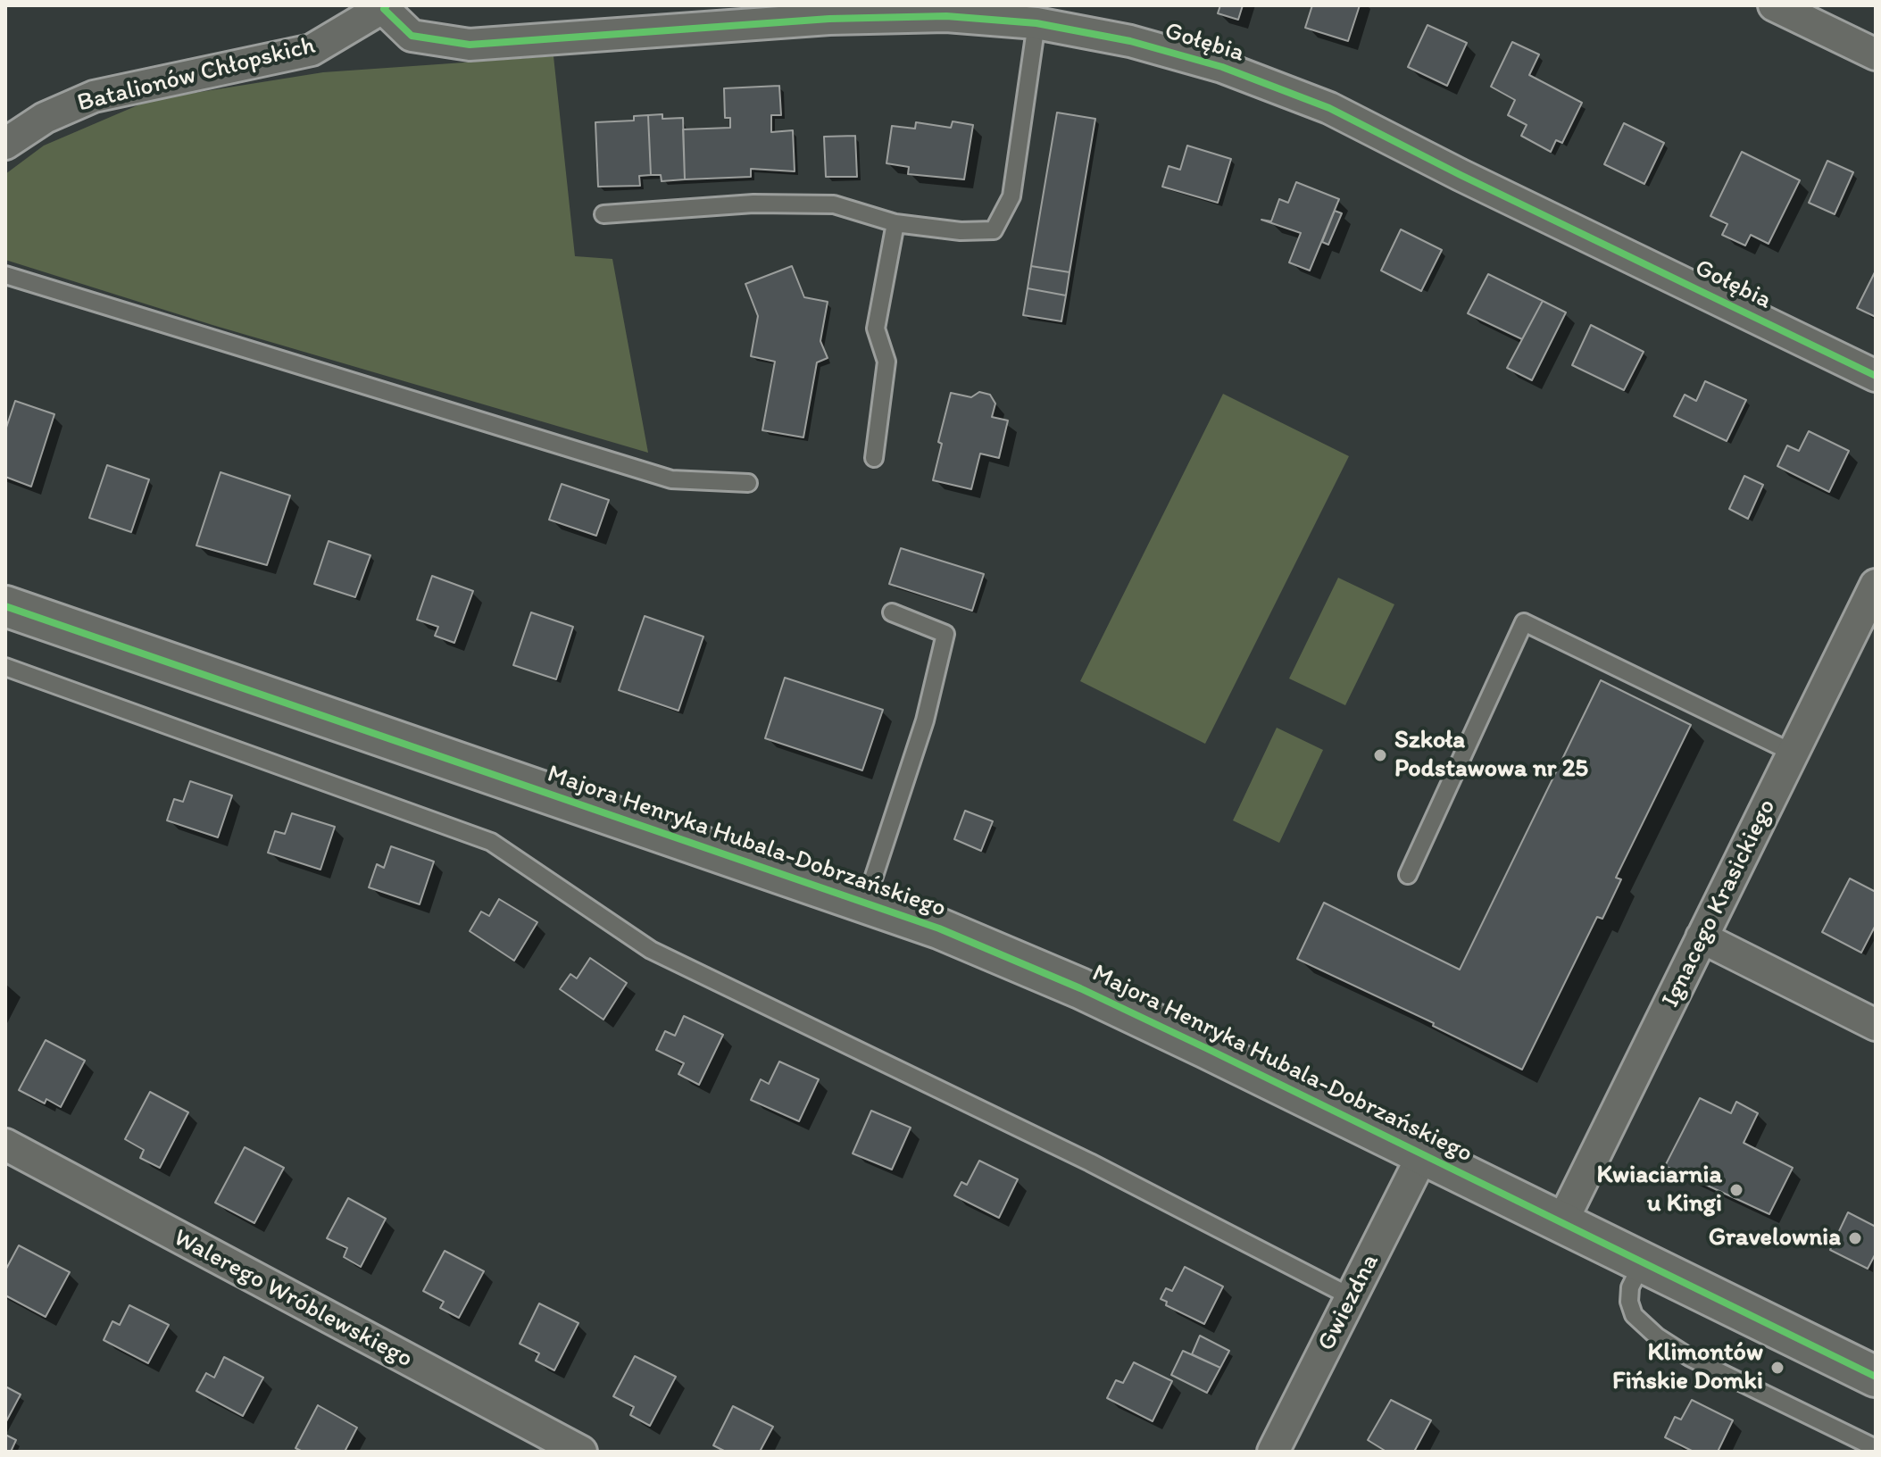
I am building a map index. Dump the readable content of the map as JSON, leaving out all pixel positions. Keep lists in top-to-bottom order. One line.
{"streets":{"street":["Gołębia","Batalionów Chłopskich","Majora Henryka Hubala-Dobrzańskiego","Ignacego Krasickiego","Walerego Wróblewskiego","Gwiezdna"]},"crossings":[["Gołębia","Batalionów Chłopskich"],["Majora Henryka Hubala-Dobrzańskiego","Ignacego Krasickiego"],["Majora Henryka Hubala-Dobrzańskiego","Gwiezdna"]],"places":["Szkoła Podstawowa nr 25","Kwiaciarnia u Kingi","Gravelownia","Klimontów Fińskie Domki"]}
